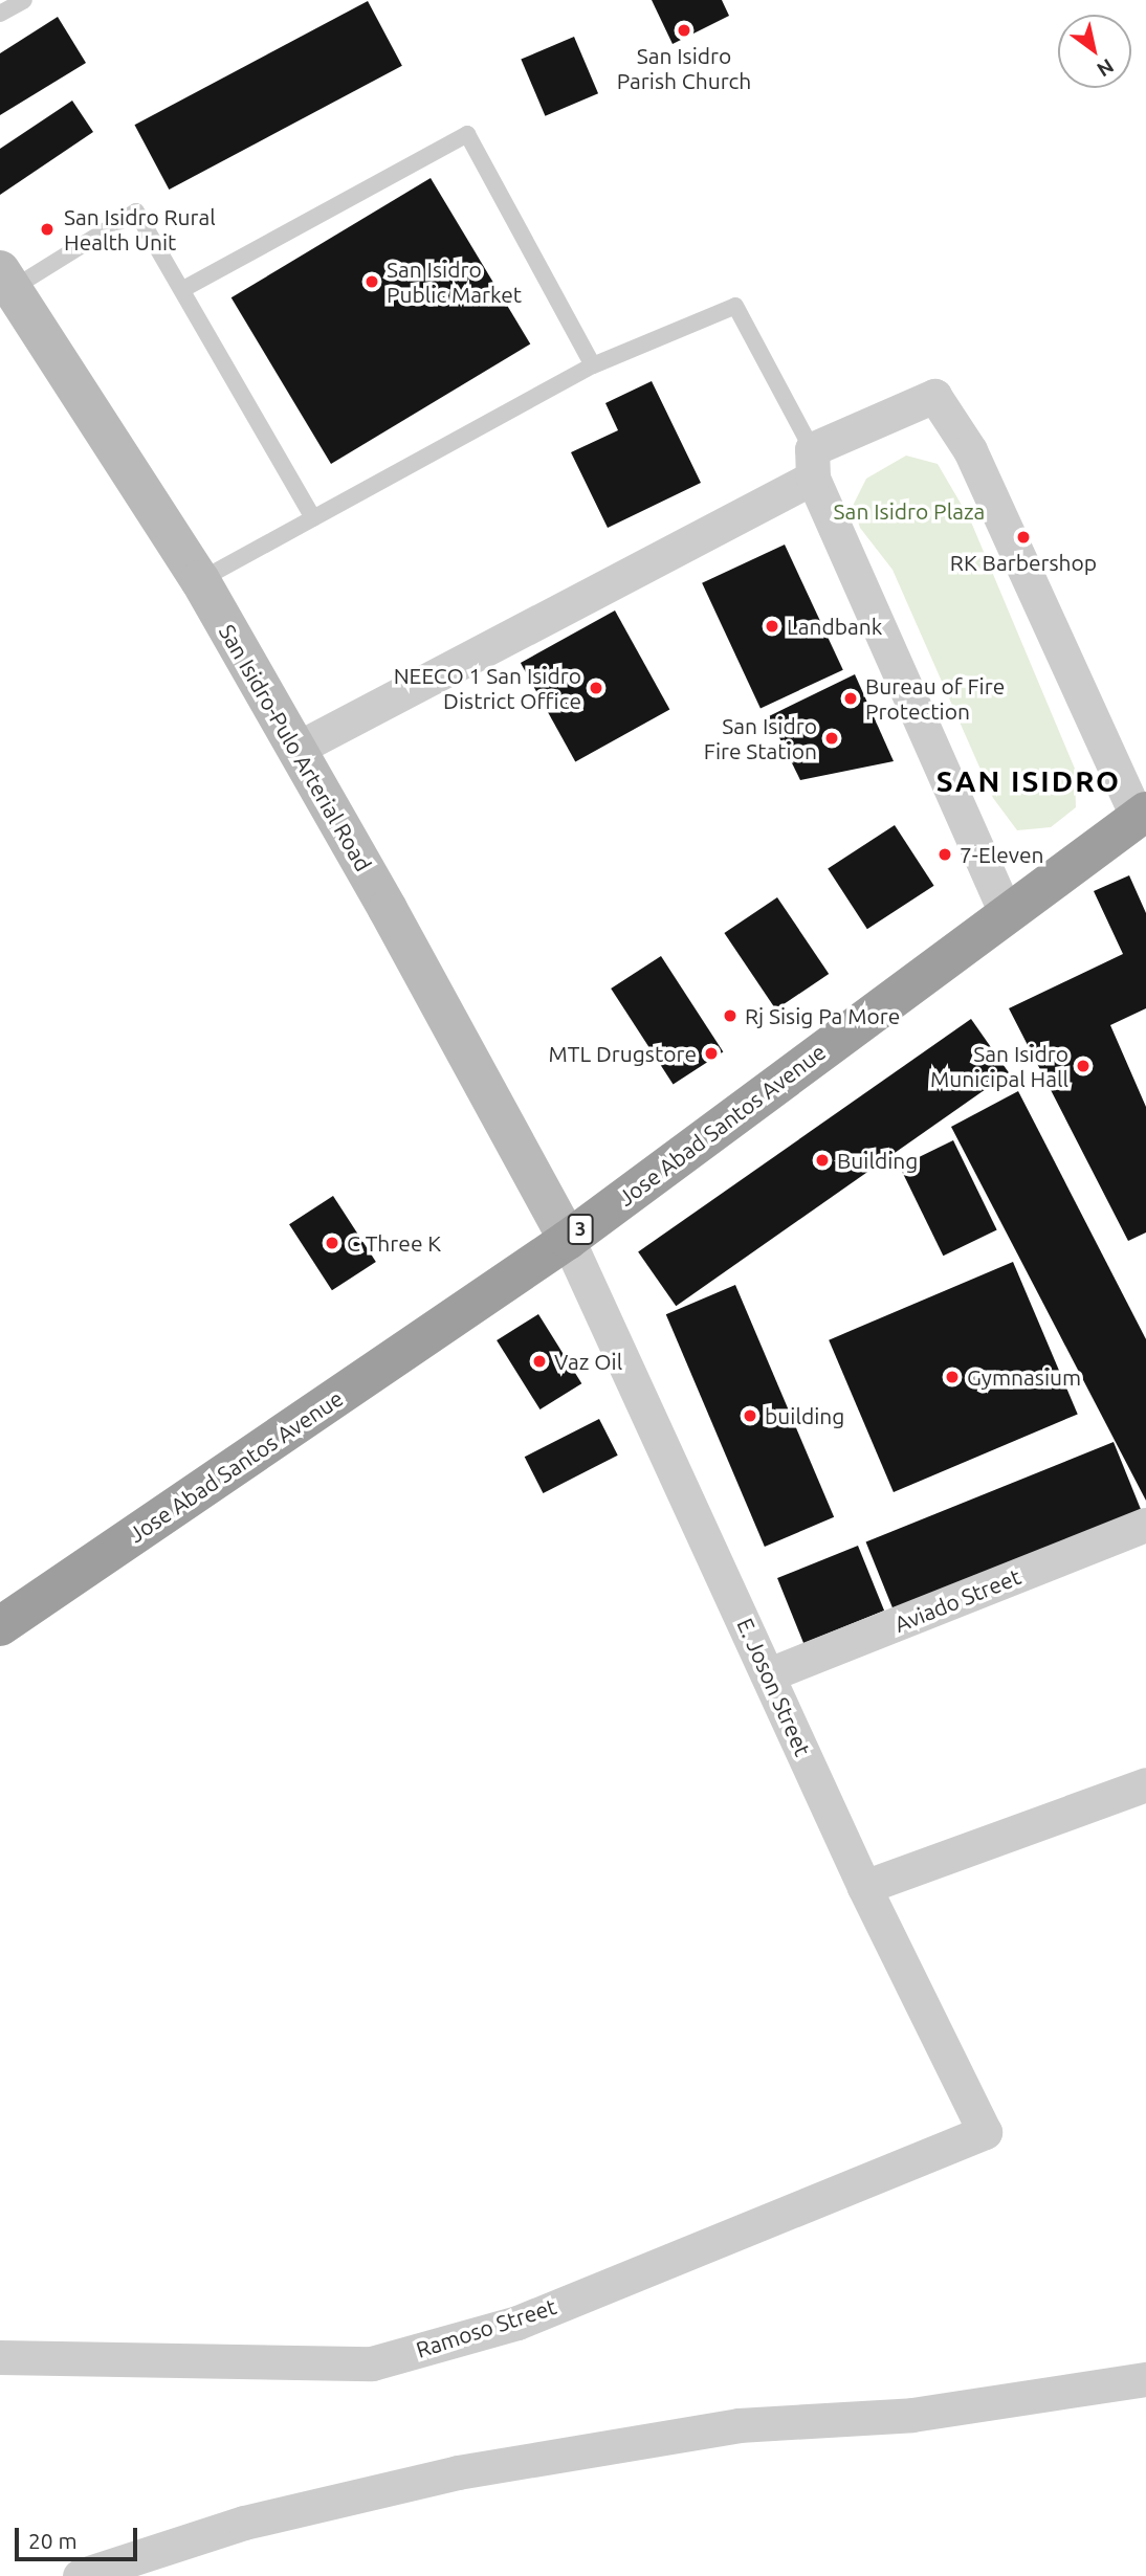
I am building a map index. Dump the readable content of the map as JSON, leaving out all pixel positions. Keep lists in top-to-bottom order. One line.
{"streets":{"highway":["Jose Abad Santos Avenue","3"],"main road":["San Isidro-Pulo Arterial Road"],"street":["Aviado Street","E. Joson Street","Ramoso Street"]},"crossings":[["San Isidro-Pulo Arterial Road","Jose Abad Santos Avenue"],["San Isidro-Pulo Arterial Road","E. Joson Street"],["Jose Abad Santos Avenue","E. Joson Street"],["Aviado Street","E. Joson Street"],["E. Joson Street","Ramoso Street"]],"districts":["SAN ISIDRO"],"parks":["San Isidro Plaza"],"places":["San Isidro Parish Church","San Isidro Rural Health Unit","San Isidro Public Market","RK Barbershop","Landbank","NEECO 1 San Isidro District Office","Bureau of Fire Protection","San Isidro Fire Station","7-Eleven","Rj Sisig Pa More","MTL Drugstore","San Isidro Municipal Hall","Building","C Three K","Vaz Oil","Gymnasium","building"],"scale_bar":"20 m","north":"bottom right"}
